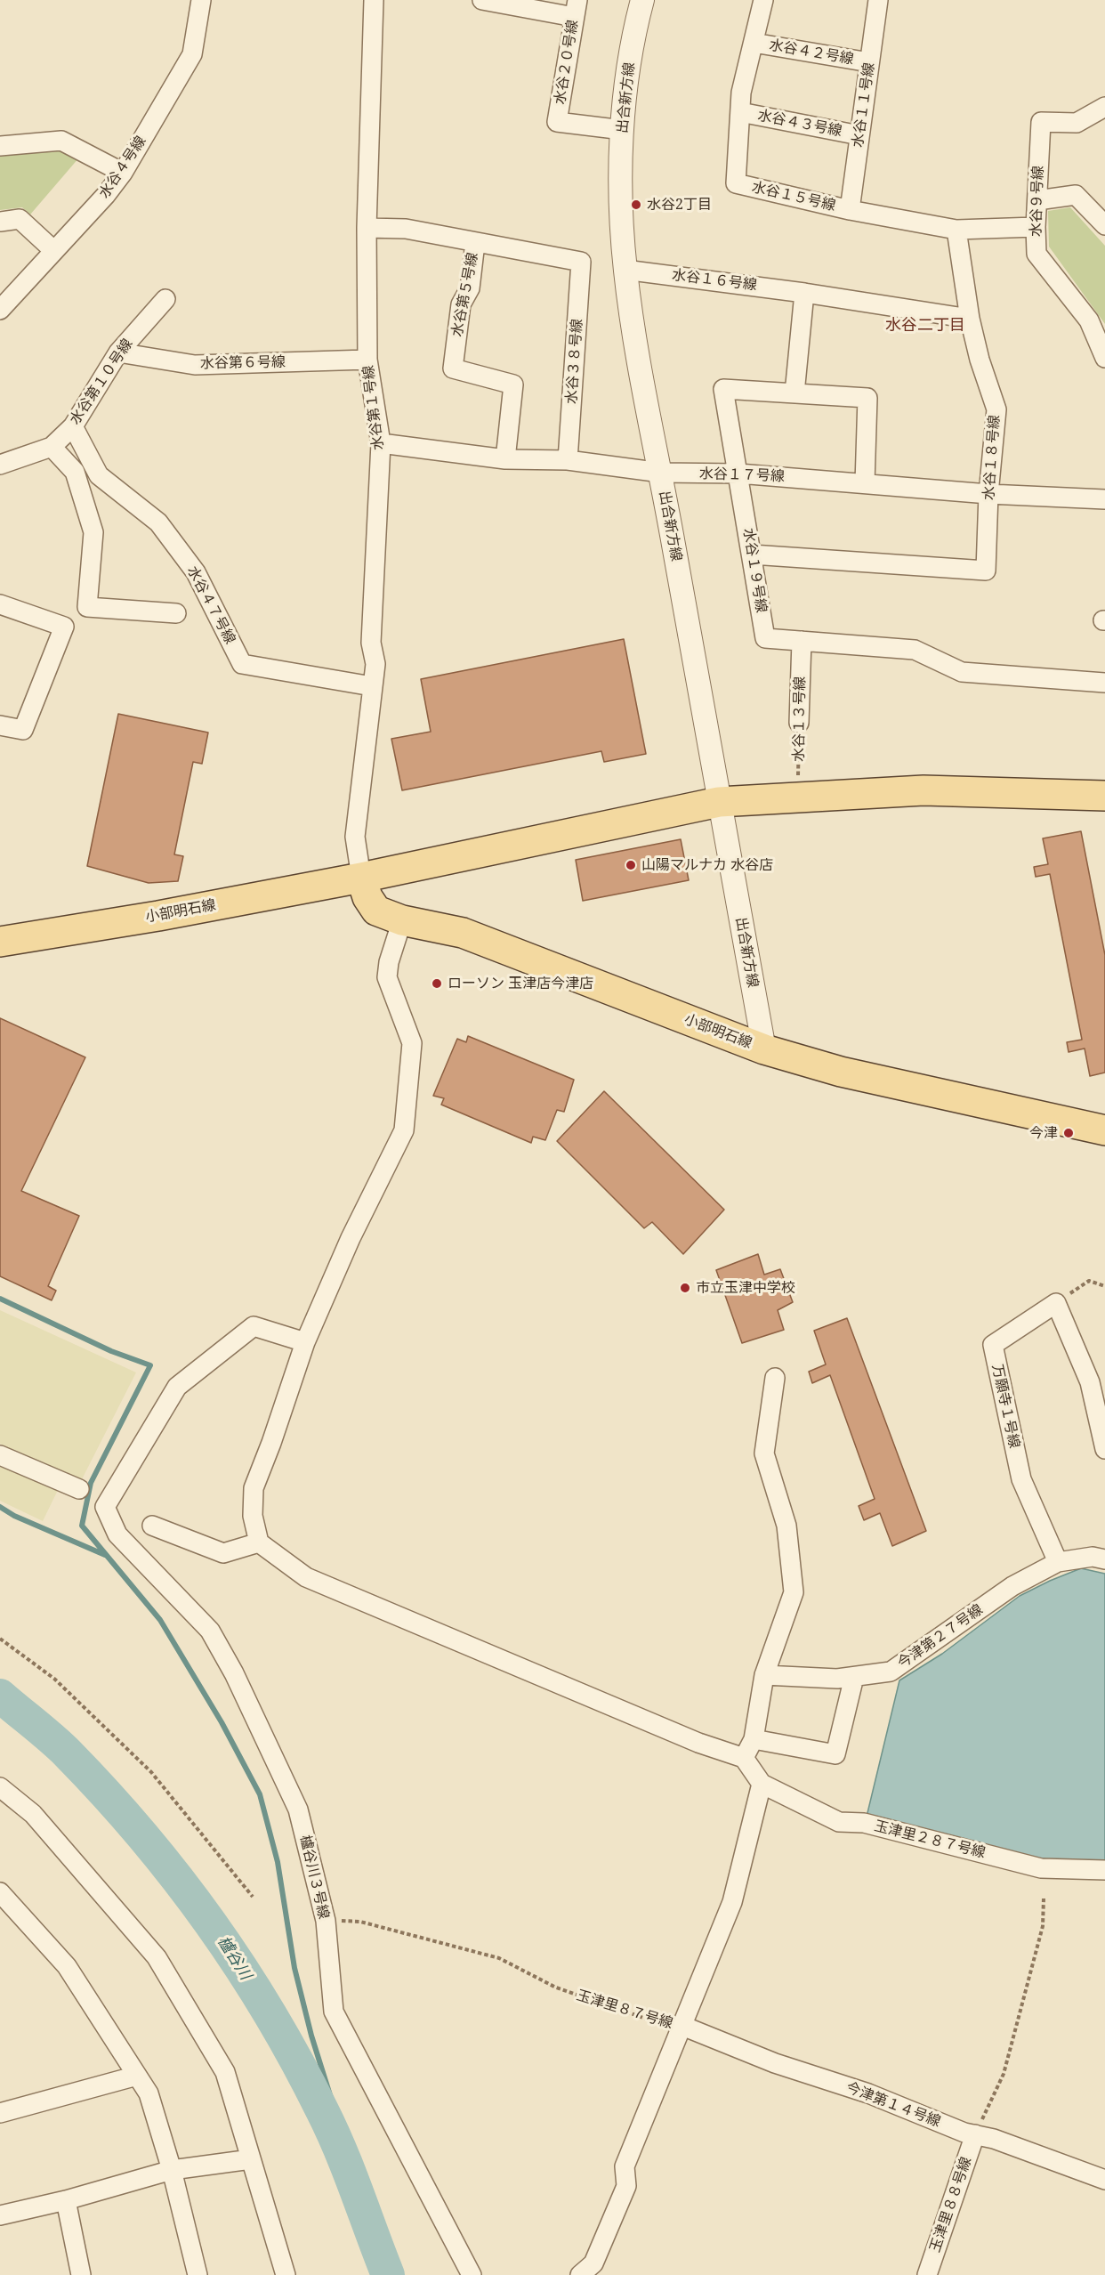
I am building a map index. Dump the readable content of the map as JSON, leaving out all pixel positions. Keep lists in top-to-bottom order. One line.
{"streets":{"main road":["小部明石線"],"street":["水谷４２号線","水谷２０号線","出合新方線","水谷１１号線","水谷４３号線","水谷４号線","水谷１５号線","水谷９号線","水谷１６号線","水谷第５号線","水谷３８号線","水谷第６号線","水谷第１０号線","水谷第１号線","水谷１８号線","水谷１７号線","水谷１９号線","水谷４７号線","水谷１３号線","万願寺１号線","今津第２７号線","玉津里２８７号線","櫨谷川３号線","玉津里８７号線","今津第１４号線","玉津里８８号線"]},"crossings":[["水谷４２号線","水谷１１号線"],["水谷４２号線","水谷１５号線"],["水谷２０号線","出合新方線"],["出合新方線","水谷１６号線"],["出合新方線","水谷１７号線"],["出合新方線","小部明石線"],["水谷１１号線","水谷４３号線"],["水谷１１号線","水谷１５号線"],["水谷４３号線","水谷１５号線"],["水谷１５号線","水谷９号線"],["水谷１５号線","水谷１８号線"],["水谷第５号線","水谷３８号線"],["水谷第５号線","水谷１７号線"],["水谷３８号線","水谷１７号線"],["水谷第６号線","水谷第１０号線"],["水谷第６号線","水谷第１号線"],["水谷第１０号線","水谷４７号線"],["水谷第１号線","水谷１７号線"],["水谷第１号線","水谷４７号線"],["水谷第１号線","小部明石線"],["水谷１８号線","水谷１７号線"],["水谷１８号線","水谷１９号線"],["水谷１７号線","水谷１９号線"],["水谷１９号線","水谷１３号線"],["水谷１３号線","小部明石線"],["万願寺１号線","今津第２７号線"],["玉津里２８７号線","玉津里８７号線"],["櫨谷川３号線","玉津里８７号線"],["玉津里８７号線","今津第１４号線"],["今津第１４号線","玉津里８８号線"]],"districts":["水谷二丁目"],"water":["櫨谷川"],"places":["水谷2丁目","山陽マルナカ 水谷店","ローソン 玉津店今津店","今津","市立玉津中学校"]}
